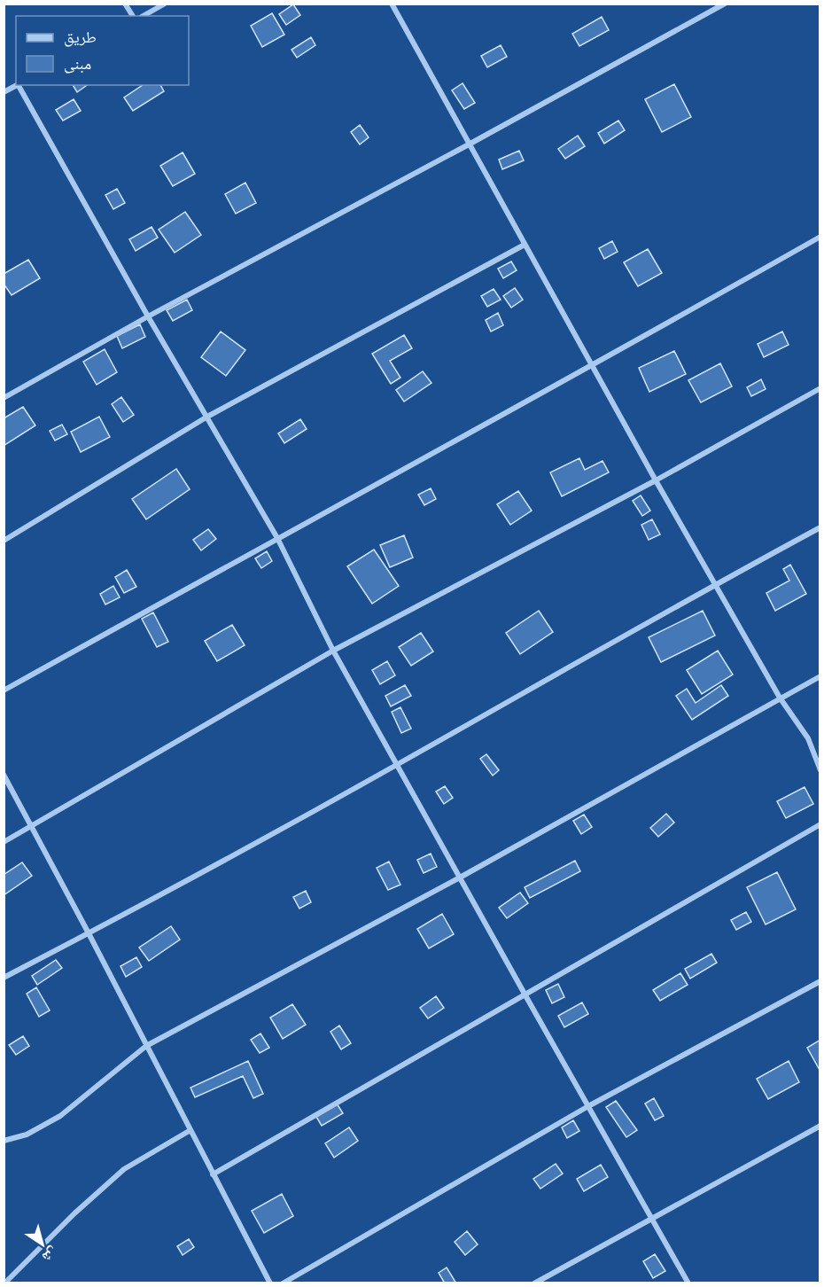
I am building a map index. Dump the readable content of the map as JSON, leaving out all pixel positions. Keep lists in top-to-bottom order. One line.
{"legend":["طريق","مبنى"],"north":"bottom right"}
